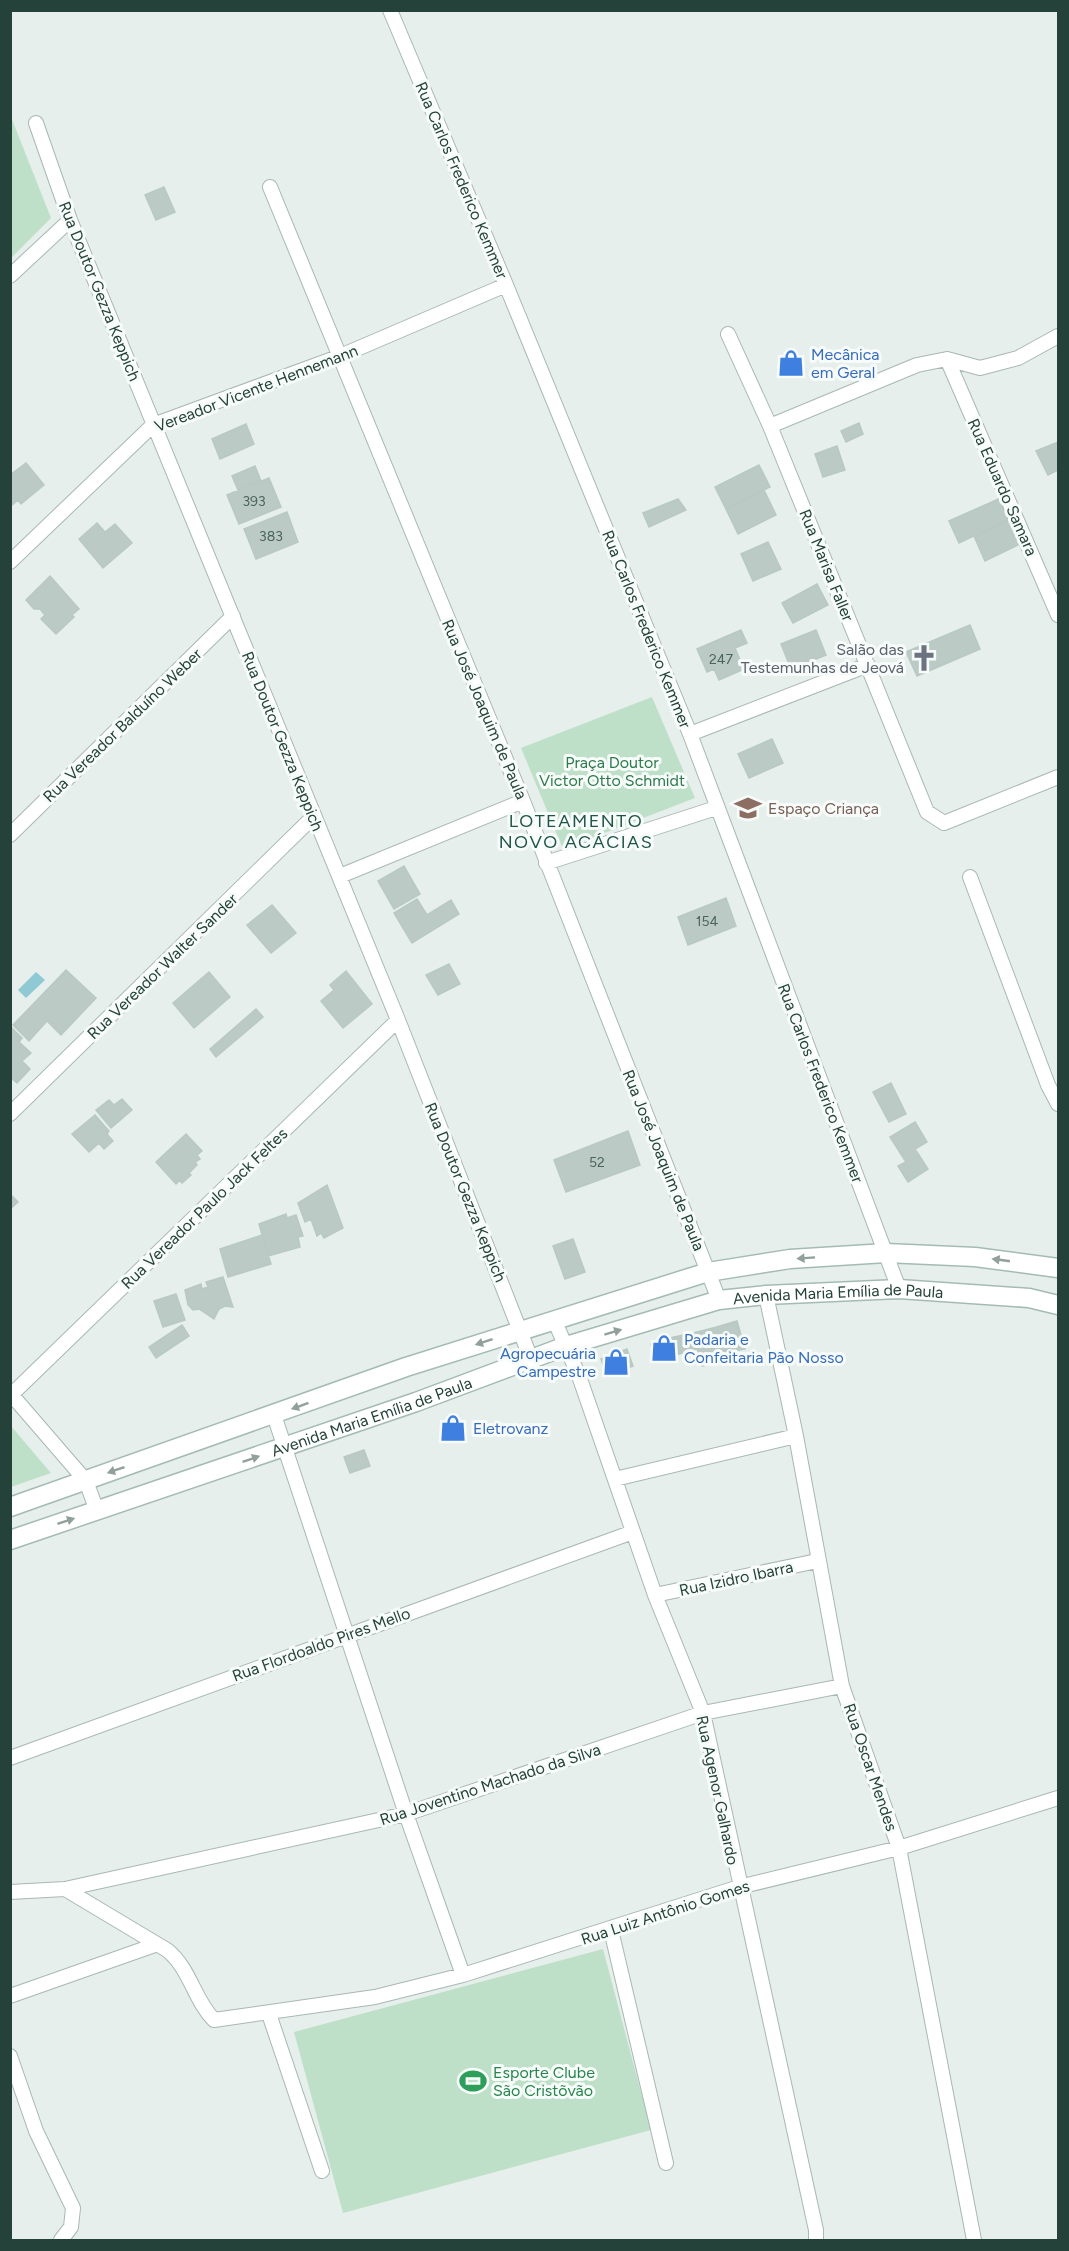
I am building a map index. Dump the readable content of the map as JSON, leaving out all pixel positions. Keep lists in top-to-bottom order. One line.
{"streets":{"main road":["Avenida Maria Emília de Paula"],"street":["Rua Carlos Frederico Kemmer","Rua Doutor Gezza Keppich","Vereador Vicente Hennemann","Rua Eduardo Samara","Rua Marisa Faller","Rua José Joaquim de Paula","Rua Vereador Balduíno Weber","Rua Vereador Walter Sander","Rua Vereador Paulo Jack Feltes","Rua Izidro Ibarra","Rua Flordoaldo Pires Mello","Rua Oscar Mendes","Rua Joventino Machado da Silva","Rua Agenor Galhardo","Rua Luiz Antônio Gomes"]},"crossings":[["Rua Carlos Frederico Kemmer","Vereador Vicente Hennemann"],["Rua Carlos Frederico Kemmer","Avenida Maria Emília de Paula"],["Rua Doutor Gezza Keppich","Vereador Vicente Hennemann"],["Rua Doutor Gezza Keppich","Rua Vereador Balduíno Weber"],["Rua Doutor Gezza Keppich","Rua Vereador Walter Sander"],["Rua Doutor Gezza Keppich","Rua Vereador Paulo Jack Feltes"],["Rua Doutor Gezza Keppich","Avenida Maria Emília de Paula"],["Vereador Vicente Hennemann","Rua José Joaquim de Paula"],["Rua José Joaquim de Paula","Avenida Maria Emília de Paula"],["Avenida Maria Emília de Paula","Rua Oscar Mendes"],["Avenida Maria Emília de Paula","Rua Agenor Galhardo"],["Rua Izidro Ibarra","Rua Oscar Mendes"],["Rua Izidro Ibarra","Rua Agenor Galhardo"],["Rua Flordoaldo Pires Mello","Rua Agenor Galhardo"],["Rua Oscar Mendes","Rua Joventino Machado da Silva"],["Rua Oscar Mendes","Rua Luiz Antônio Gomes"],["Rua Joventino Machado da Silva","Rua Agenor Galhardo"],["Rua Agenor Galhardo","Rua Luiz Antônio Gomes"]],"districts":["LOTEAMENTO NOVO ACÁCIAS"],"parks":["Praça Doutor Victor Otto Schmidt"],"places":{"shop":["Mecânica em Geral","Padaria e Confeitaria Pão Nosso","Agropecuária Campestre","Eletrovanz"],"church":["Salão das Testemunhas de Jeová"],"school or university":["Espaço Criança"],"sports":["Esporte Clube São Cristõvão"]},"house_numbers":["393","383","247","154","52"]}
